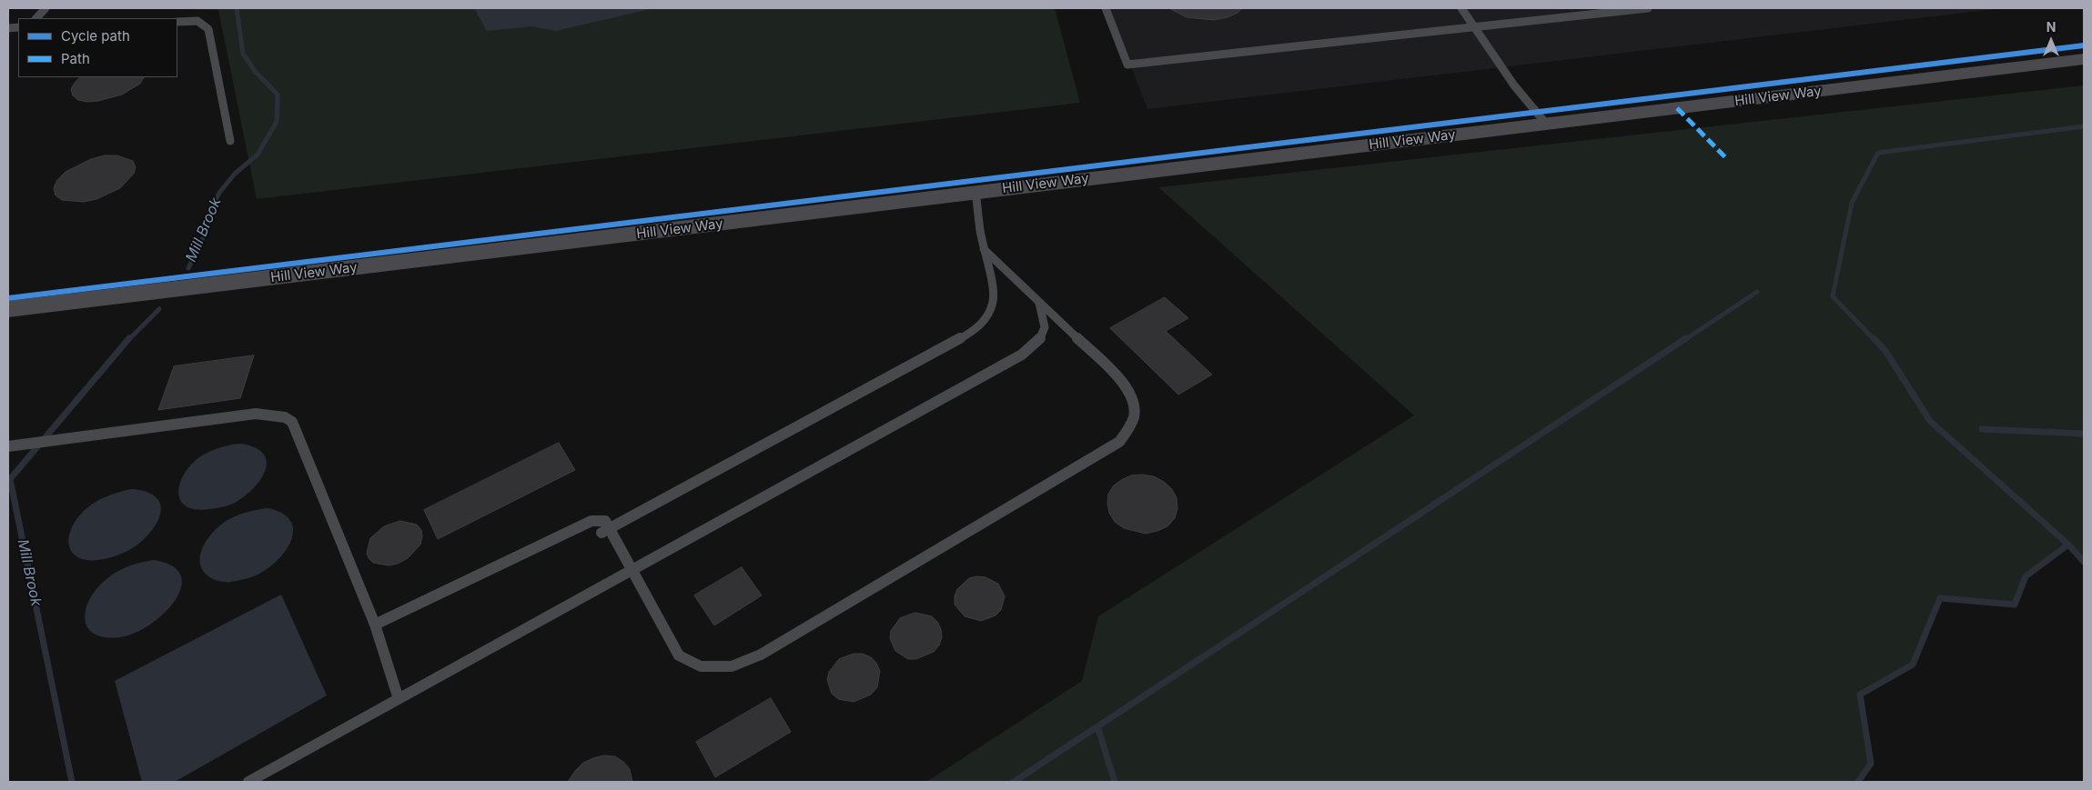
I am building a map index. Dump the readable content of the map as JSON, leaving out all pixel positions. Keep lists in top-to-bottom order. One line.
{"streets":{"main road":["Hill View Way"]},"water":["Mill Brook"],"legend":["Cycle path","Path"],"north":"top"}
